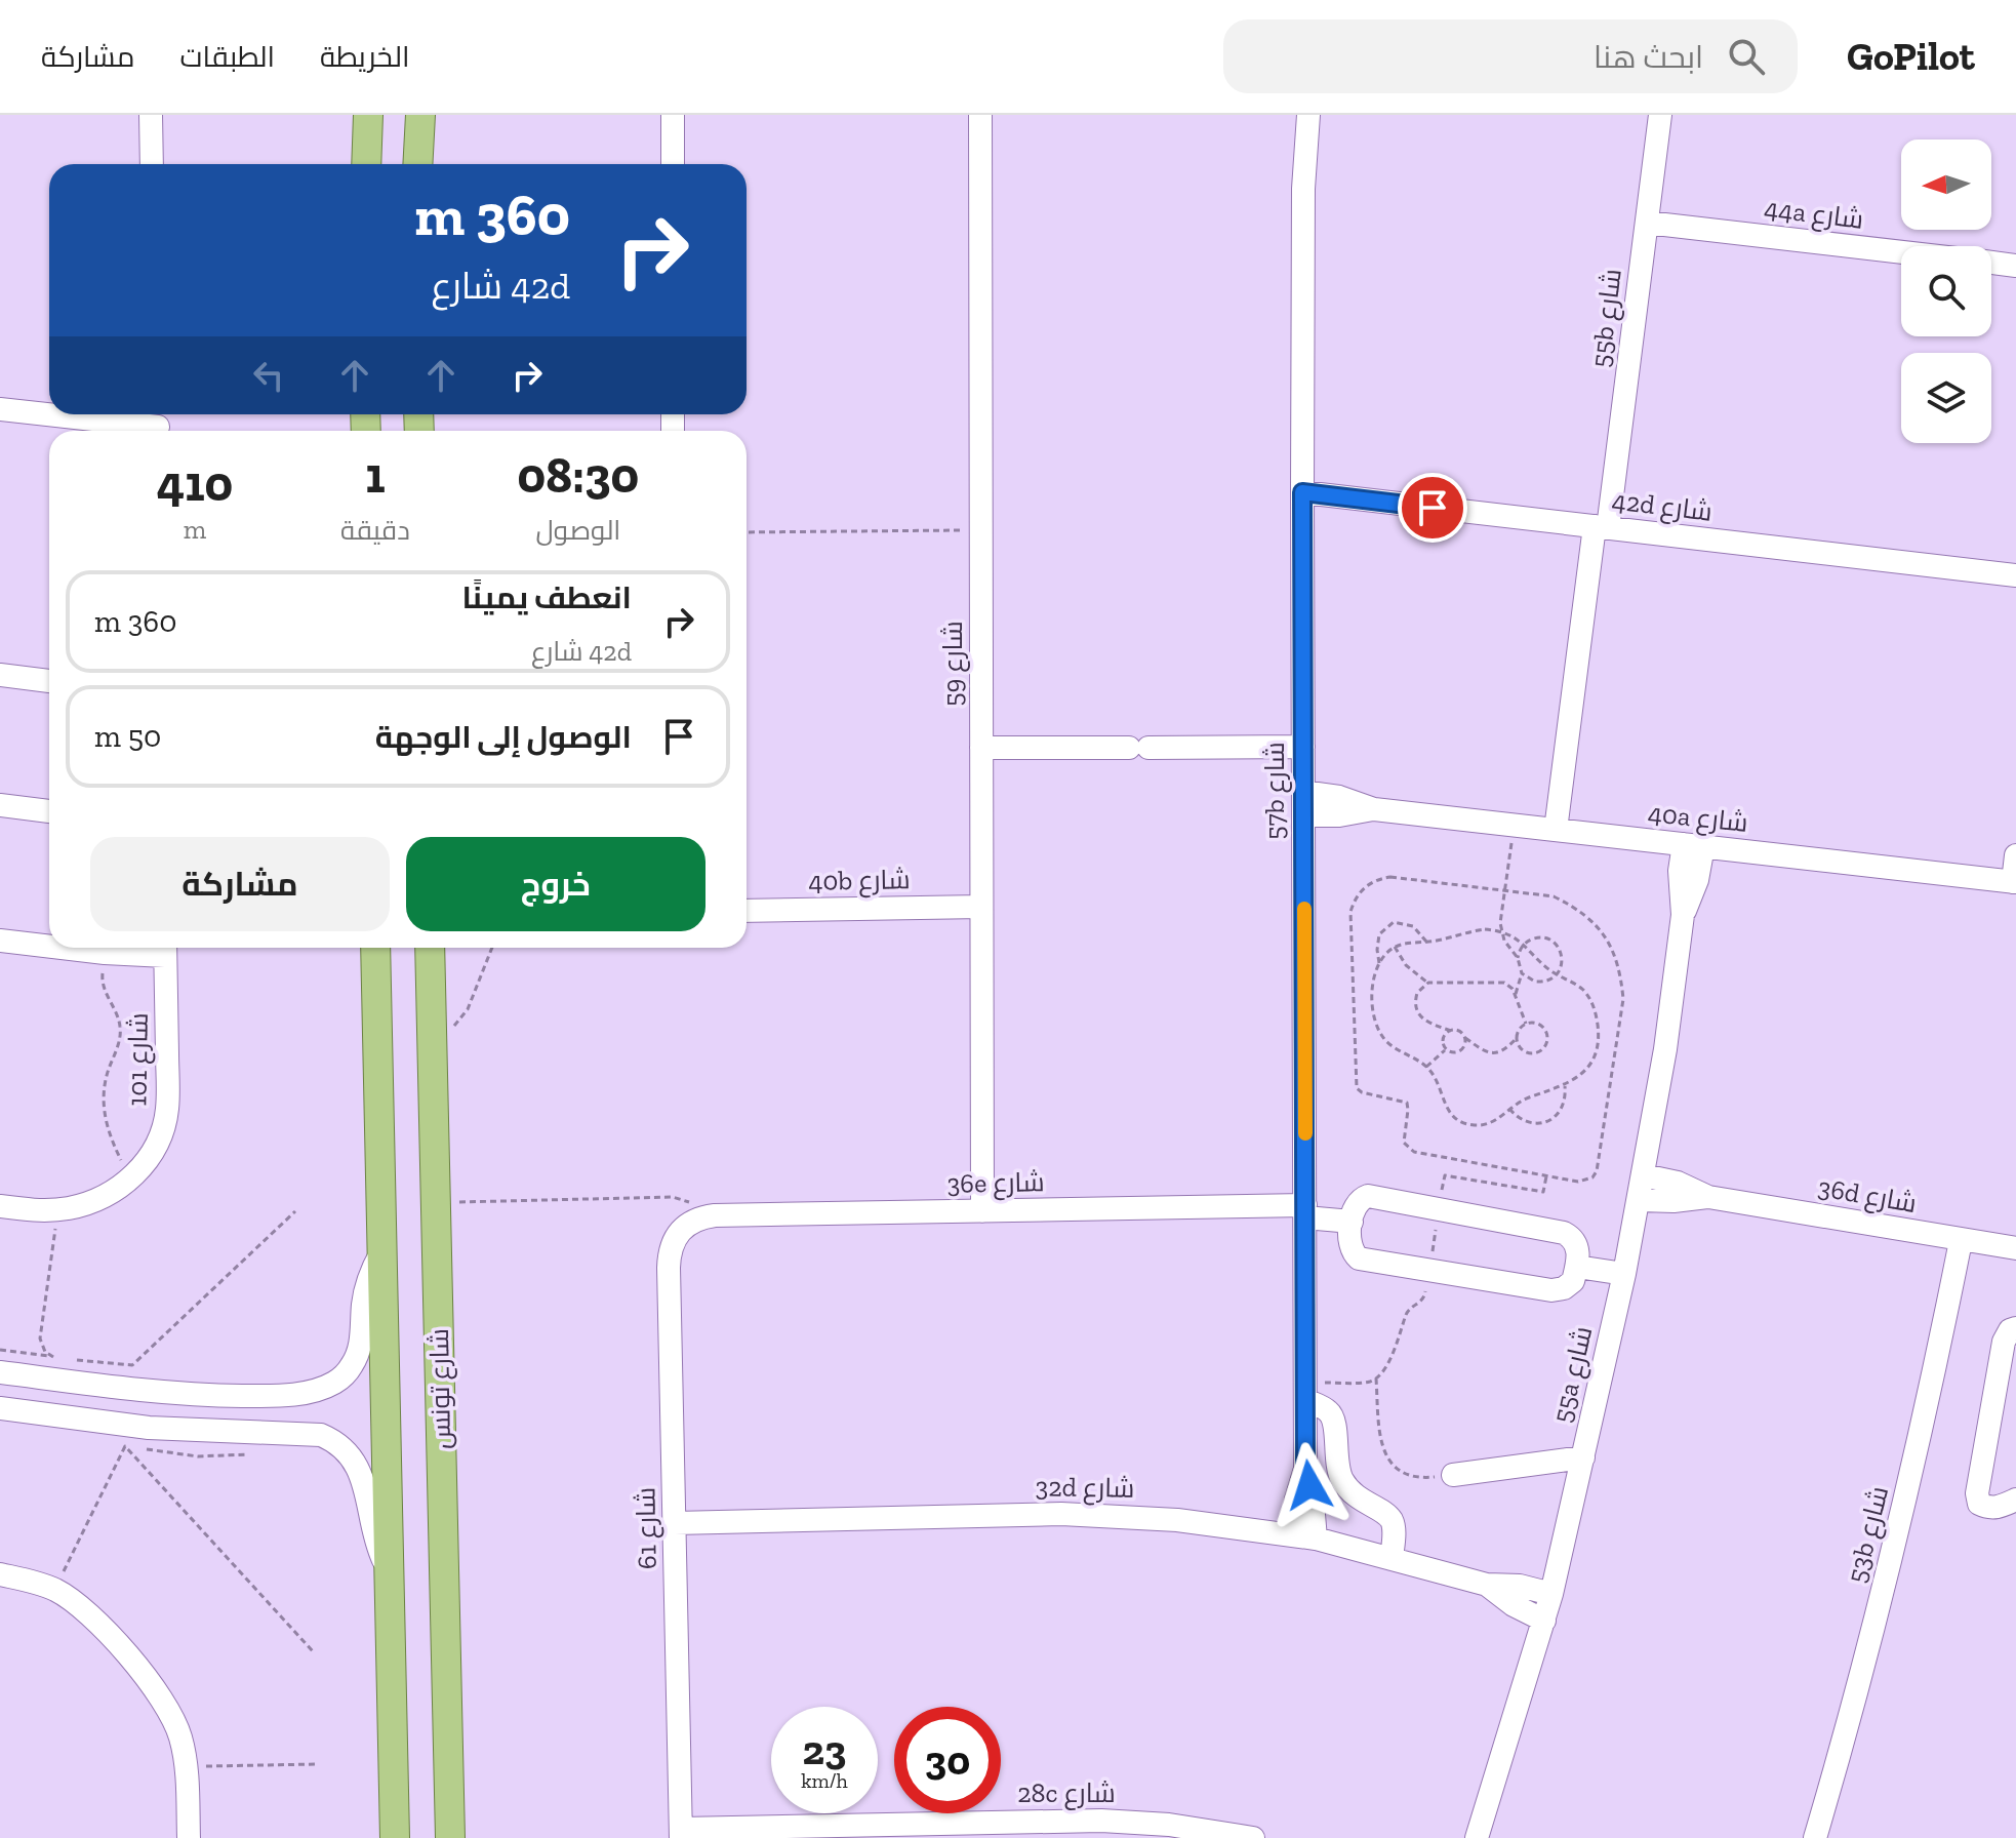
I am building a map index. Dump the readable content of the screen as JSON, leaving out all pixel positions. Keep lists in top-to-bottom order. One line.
{"streets":{"main road":["شارع تونس"],"street":["44a شارع","55b شارع","42d شارع","شارع 59","57b شارع","40a شارع","40b شارع","شارع 101","36e شارع","36d شارع","55a شارع","32d شارع","شارع 61","53b شارع","28c شارع"]},"crossings":[["44a شارع","55b شارع"],["55b شارع","42d شارع"],["55b شارع","40a شارع"],["42d شارع","57b شارع"],["شارع 59","40b شارع"],["شارع 59","36e شارع"],["57b شارع","40a شارع"],["57b شارع","36e شارع"],["57b شارع","32d شارع"],["40a شارع","55a شارع"],["36e شارع","شارع 61"],["36d شارع","55a شارع"],["36d شارع","53b شارع"],["55a شارع","32d شارع"],["32d شارع","شارع 61"],["شارع 61","28c شارع"]],"north":"left","page":{"header":"GoPilot","search":"ابحث هنا","nav":["الخريطة","الطبقات","مشاركة"],"turn":["360 m","42d شارع"],"eta":["08:30","الوصول","1","دقيقة","410","m"],"list":[{"name":"انعطف يمينًا","note":"42d شارع","value":"360 m"},{"name":"الوصول إلى الوجهة","value":"50 m"}],"buttons":["خروج","مشاركة"],"speed":"23 km/h","limit":"30"}}
